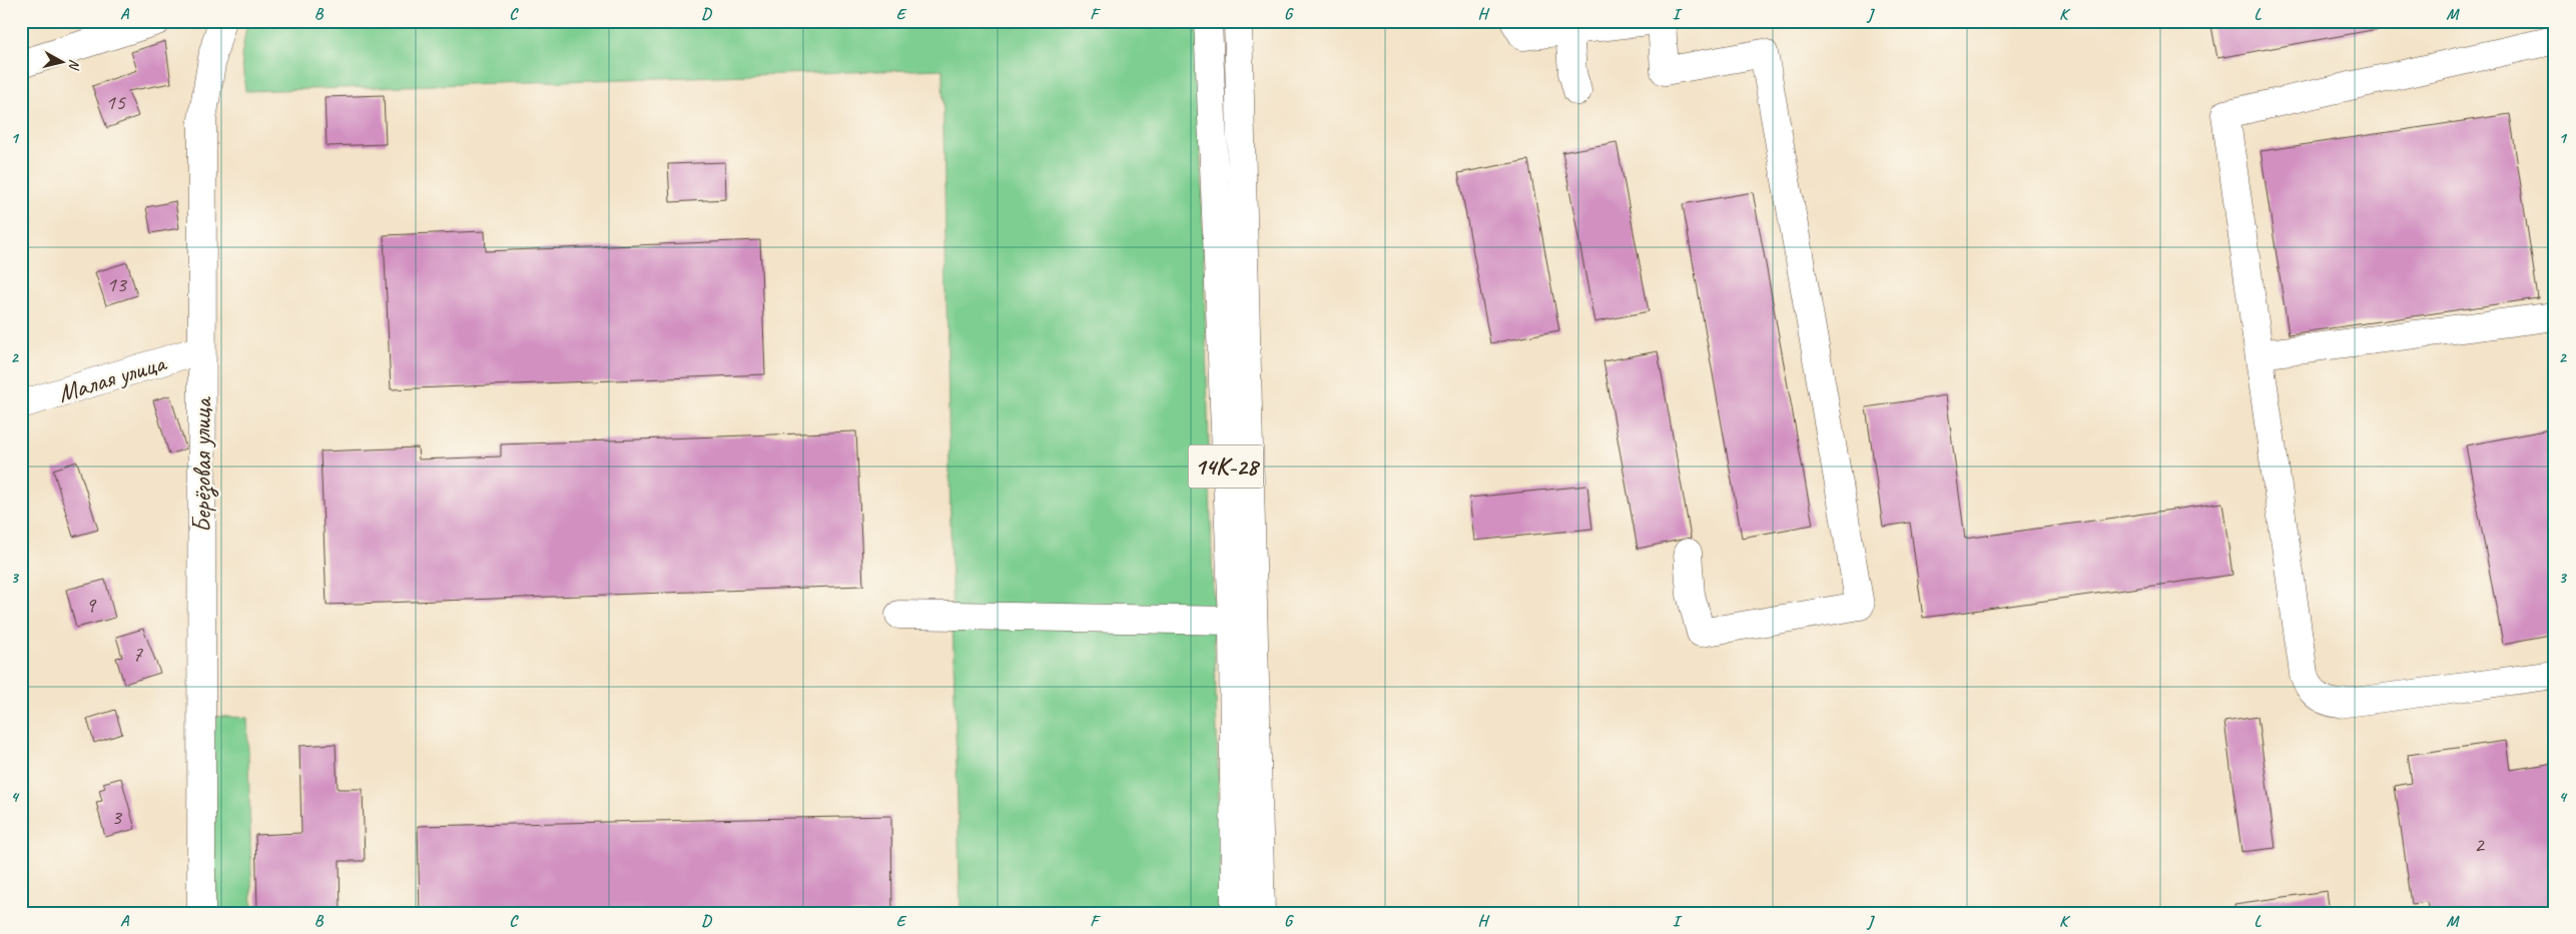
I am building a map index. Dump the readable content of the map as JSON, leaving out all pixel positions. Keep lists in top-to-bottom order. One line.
{"streets":{"main road":["Малая улица","Берёзовая улица","14К-28"]},"crossings":[["Малая улица","Берёзовая улица"]],"house_numbers":["15","13","9","7","3","2"],"north":"right","grid":{"columns":["A","B","C","D","E","F","G","H","I","J","K","L","M"],"rows":["1","2","3","4"]}}
